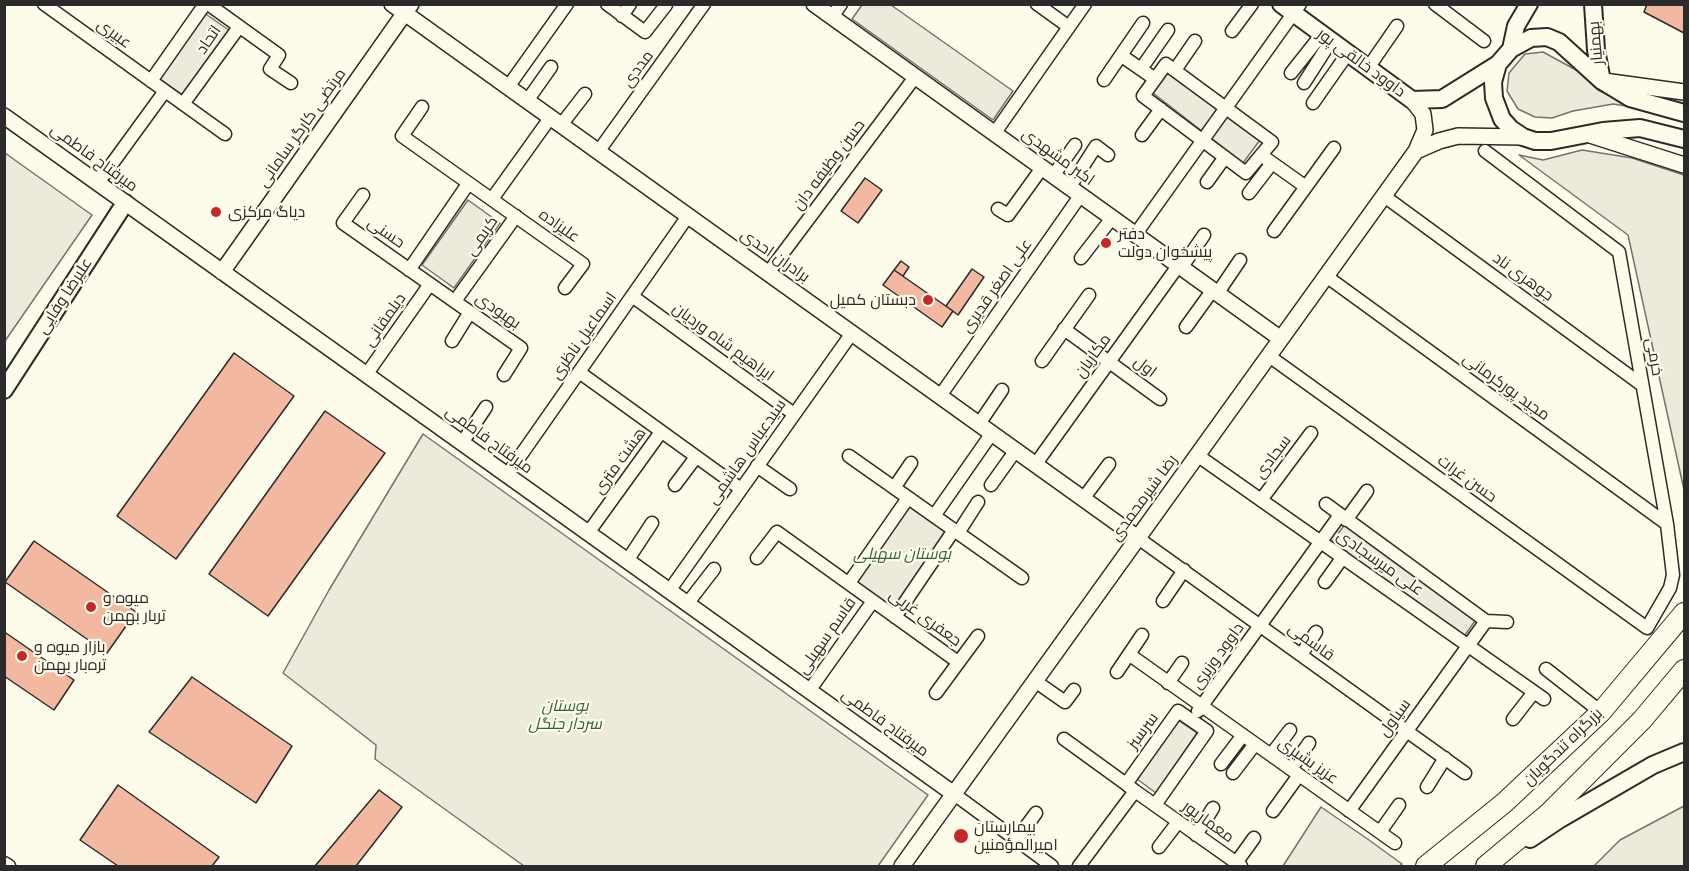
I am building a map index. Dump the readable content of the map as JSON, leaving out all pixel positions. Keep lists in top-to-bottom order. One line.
{"streets":{"highway":["بزرگراه تندگویان"],"main road":["بهمنیار","داوود خالقی پور","علیرضا وفایی"],"street":["عبیری","اتحاد","مددی","مرتضی کارگر سامانی","اکبر مشهدی","میرفتاح فاطمی","حسن وظیفه دان","علیزاده","حسنی","کریمی","برادران احدی","جوهری ناد","علی اصغر قدیری","بهبودی","دیلمقانی","اسماعیل ناظری","ابراهیم شاه وردیان","مکاریان","خرمی","اول","مجید پورکرمانی","سیدعباس هاشمی","سجادی","هشت متری","حسن غرات","رضا شیرمحمدی","علی میرسجادی","جعفری غربی","قاسم سهیلی","قاسمی","داوود وزیری","سیاول","سرسبز","عزیز بشیری","معمارپور"]},"crossings":[["عبیری","اتحاد"],["مددی","برادران احدی"],["مرتضی کارگر سامانی","میرفتاح فاطمی"],["مرتضی کارگر سامانی","برادران احدی"],["اکبر مشهدی","حسن وظیفه دان"],["اکبر مشهدی","علی اصغر قدیری"],["اکبر مشهدی","مکاریان"],["اکبر مشهدی","رضا شیرمحمدی"],["میرفتاح فاطمی","علیرضا وفایی"],["میرفتاح فاطمی","دیلمقانی"],["میرفتاح فاطمی","اسماعیل ناظری"],["میرفتاح فاطمی","سیدعباس هاشمی"],["میرفتاح فاطمی","هشت متری"],["میرفتاح فاطمی","رضا شیرمحمدی"],["میرفتاح فاطمی","قاسم سهیلی"],["حسن وظیفه دان","برادران احدی"],["علیزاده","کریمی"],["کریمی","بهبودی"],["برادران احدی","علی اصغر قدیری"],["برادران احدی","اسماعیل ناظری"],["برادران احدی","مکاریان"],["برادران احدی","سیدعباس هاشمی"],["برادران احدی","رضا شیرمحمدی"],["برادران احدی","قاسمی"],["جوهری ناد","خرمی"],["جوهری ناد","رضا شیرمحمدی"],["اسماعیل ناظری","ابراهیم شاه وردیان"],["اسماعیل ناظری","هشت متری"],["ابراهیم شاه وردیان","سیدعباس هاشمی"],["مکاریان","اول"],["خرمی","مجید پورکرمانی"],["خرمی","حسن غرات"],["مجید پورکرمانی","رضا شیرمحمدی"],["سجادی","علی میرسجادی"],["حسن غرات","رضا شیرمحمدی"],["رضا شیرمحمدی","علی میرسجادی"],["رضا شیرمحمدی","قاسمی"],["علی میرسجادی","سیاول"],["جعفری غربی","قاسم سهیلی"],["قاسمی","داوود وزیری"],["قاسمی","سیاول"],["داوود وزیری","سرسبز"],["داوود وزیری","عزیز بشیری"],["سیاول","عزیز بشیری"]],"parks":["بوستان سهیلی","بوستان سردار جنگل"],"places":["دیاگ مرکزی","دفتر پیشخوان دولت","دبستان کمیل","میوه و تربار بهمن","بازار میوه و تره‌بار بهمن","بیمارستان امیرالمؤمنین"]}
